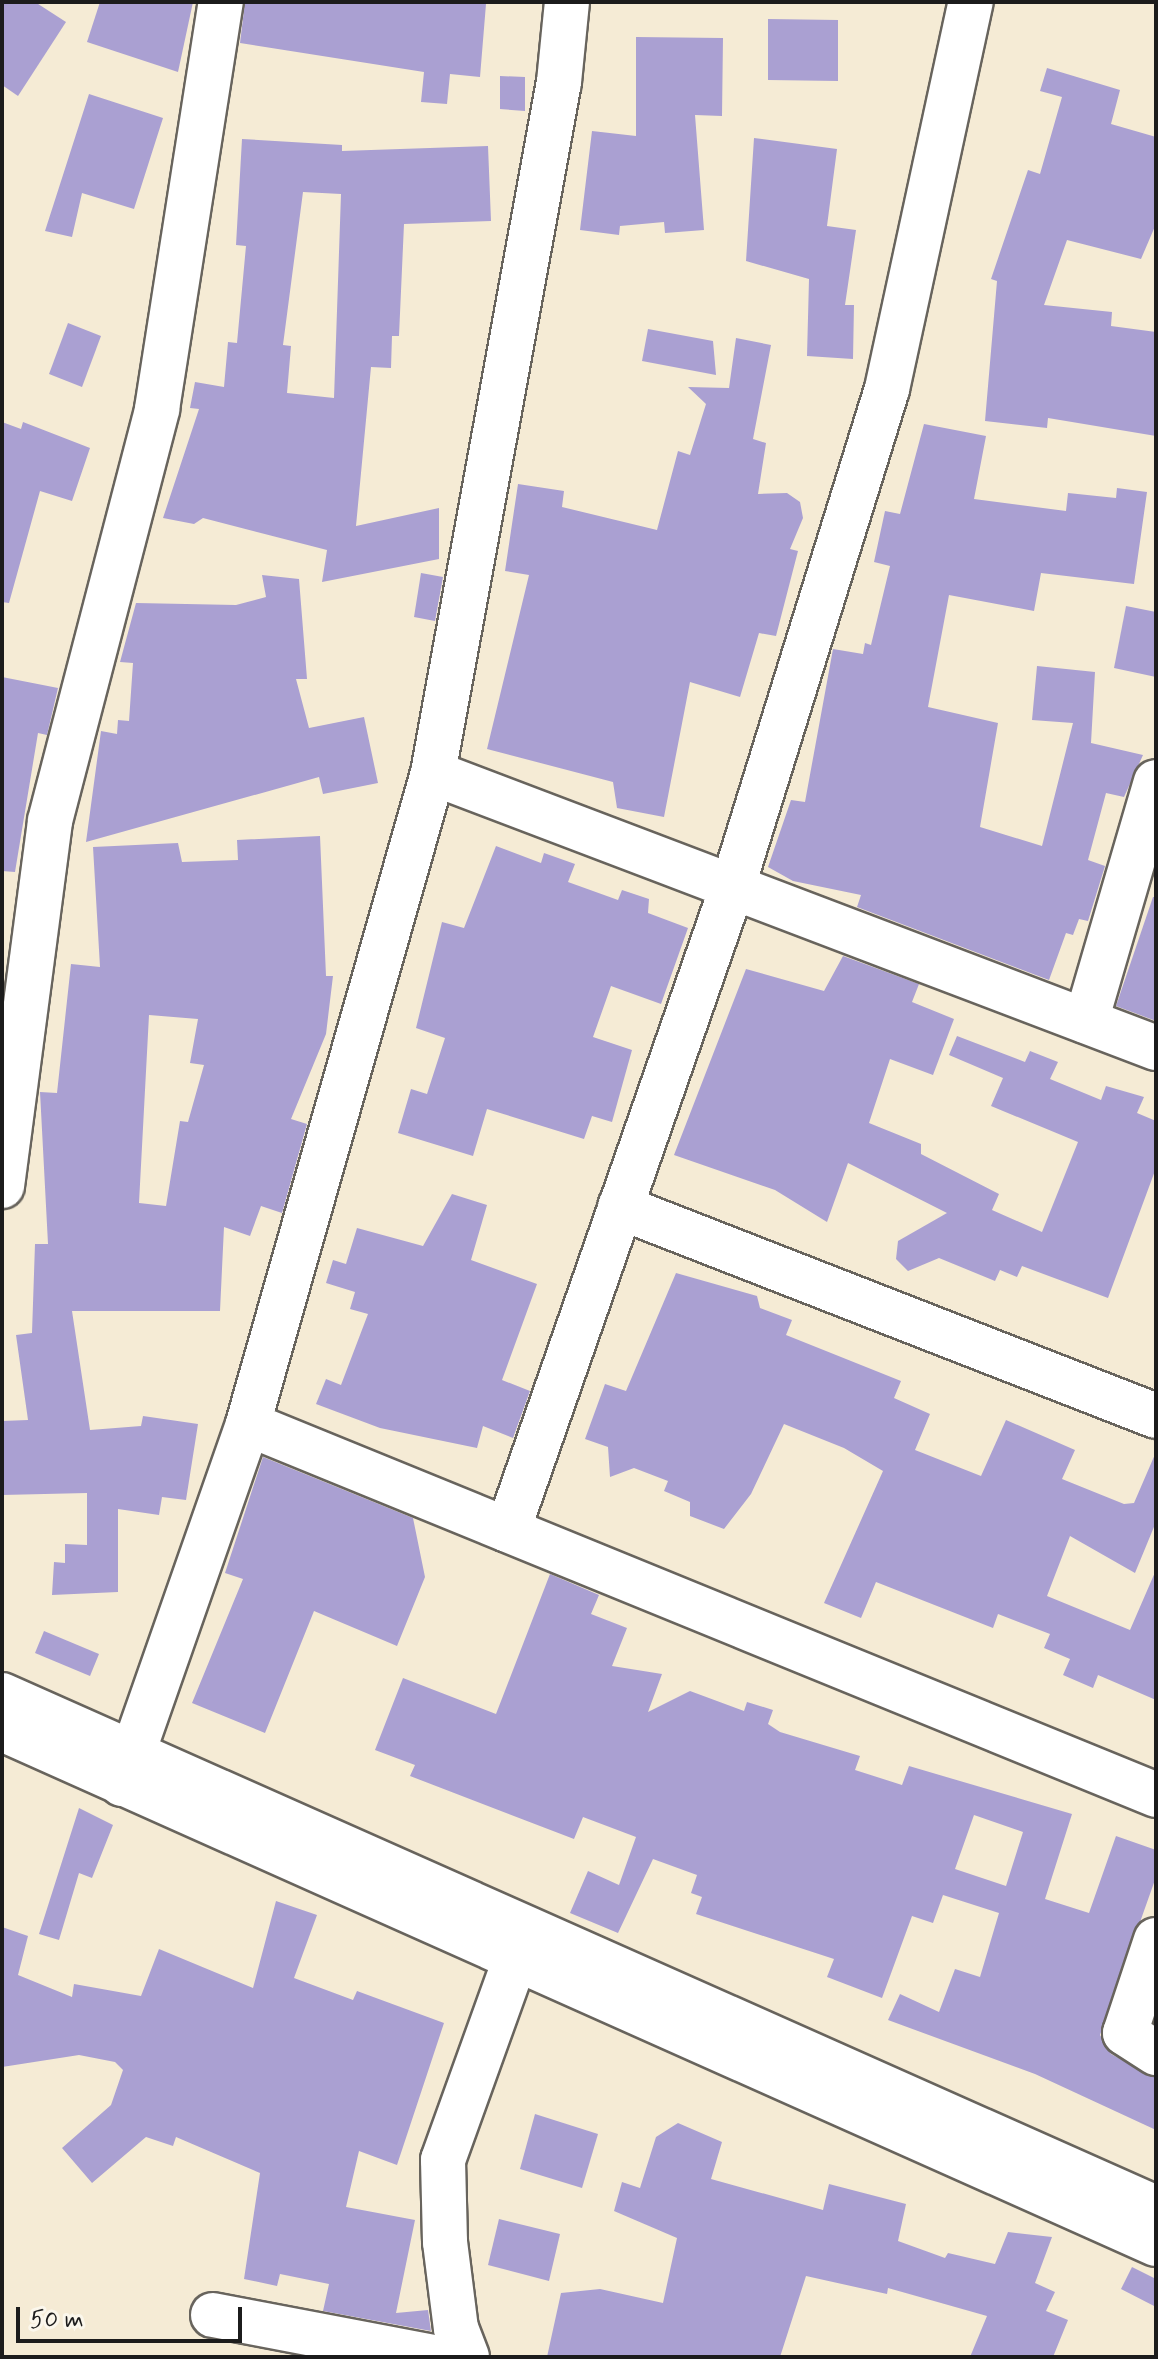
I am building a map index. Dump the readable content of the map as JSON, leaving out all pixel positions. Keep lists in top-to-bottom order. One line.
{"scale_bar":"50 m"}
